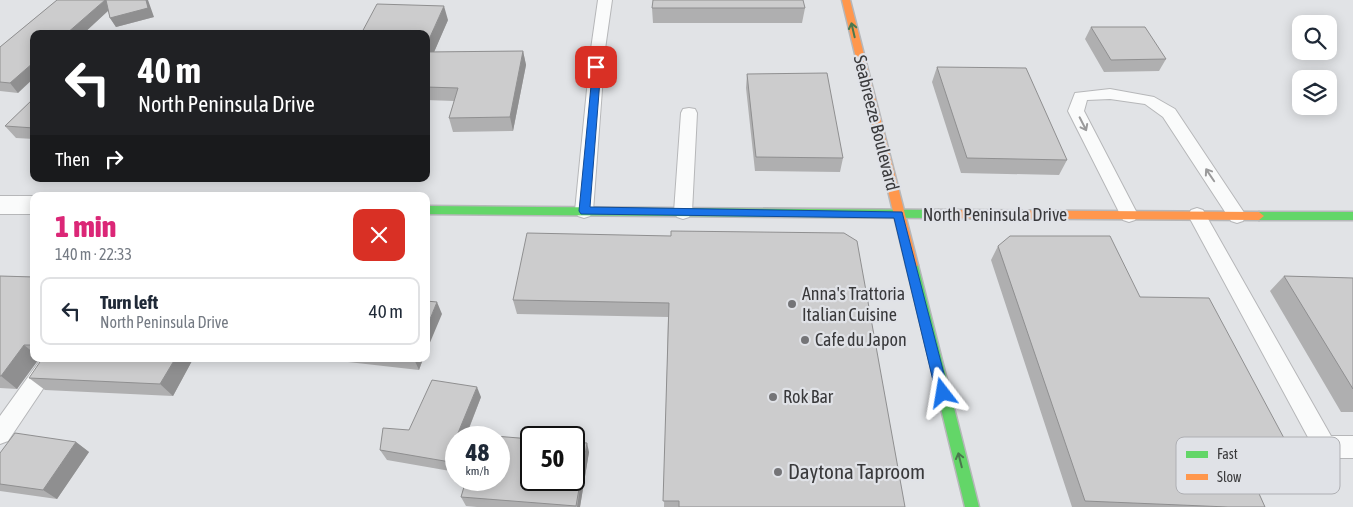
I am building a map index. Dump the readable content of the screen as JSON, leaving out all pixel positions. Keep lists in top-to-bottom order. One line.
{"streets":{"street":["Seabreeze Boulevard","North Peninsula Drive"]},"crossings":[["Seabreeze Boulevard","North Peninsula Drive"]],"one_way":["Seabreeze Boulevard"],"places":["Anna's Trattoria Italian Cuisine","Cafe du Japon","Rok Bar","Daytona Taproom"],"legend":["Fast","Slow"],"page":{"turn":["40 m","North Peninsula Drive"],"then":"Then","heading":["1 min","140 m · 22:33"],"list":[{"name":"Turn left","note":"North Peninsula Drive","value":"40 m"}],"speed":"48 km/h","limit":"50"}}
